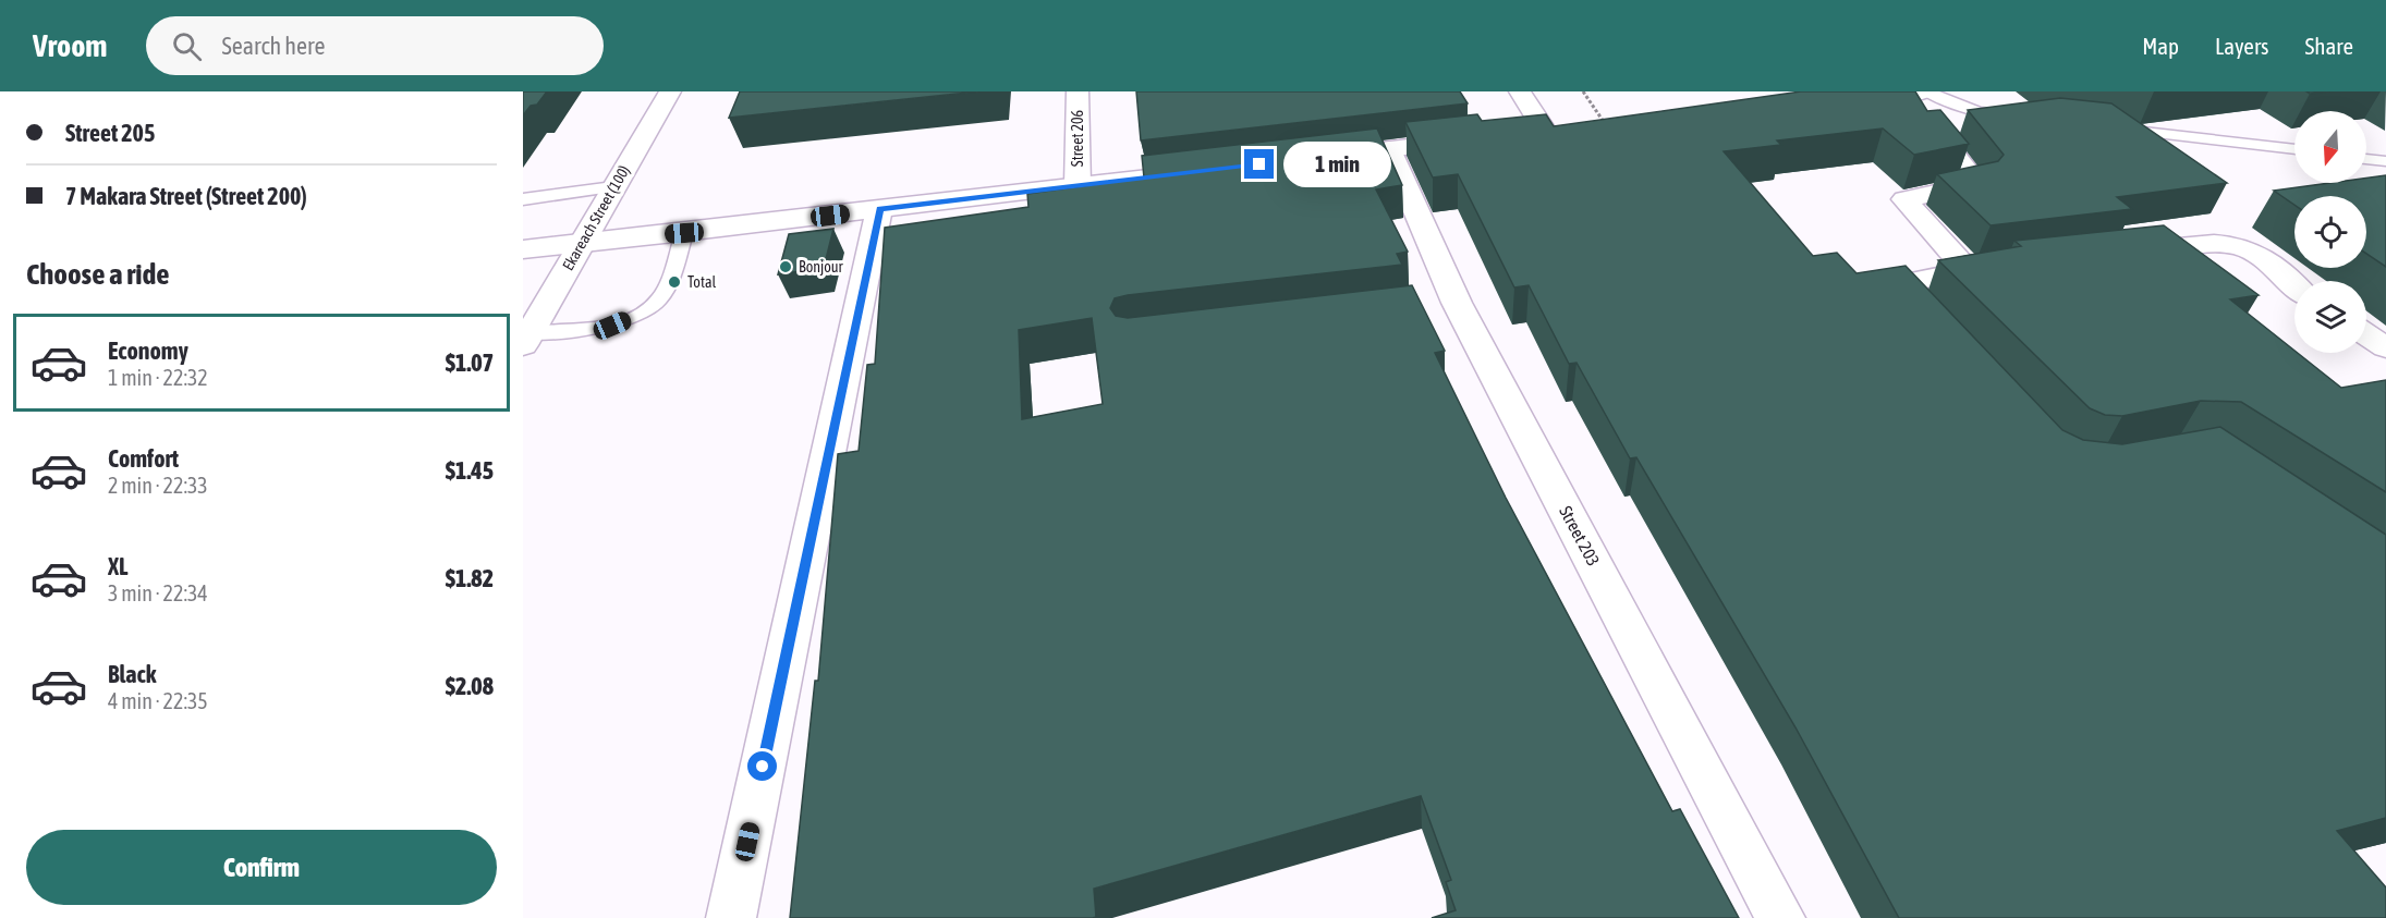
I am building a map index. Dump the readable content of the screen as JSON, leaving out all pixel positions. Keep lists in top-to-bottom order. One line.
{"streets":{"street":["Street 206","Ekareach Street (100)","Street 203"]},"places":["Bonjour","Total"],"north":"bottom","page":{"header":"Vroom","search":"Search here","nav":["Map","Layers","Share"],"banner":["Street 205","7 Makara Street (Street 200)"],"bubble":"1 min","heading":"Choose a ride","list":[{"name":"Economy","note":"1 min · 22:32","value":"$1.07"},{"name":"Comfort","note":"2 min · 22:33","value":"$1.45"},{"name":"XL","note":"3 min · 22:34","value":"$1.82"},{"name":"Black","note":"4 min · 22:35","value":"$2.08"}],"buttons":"Confirm"}}
